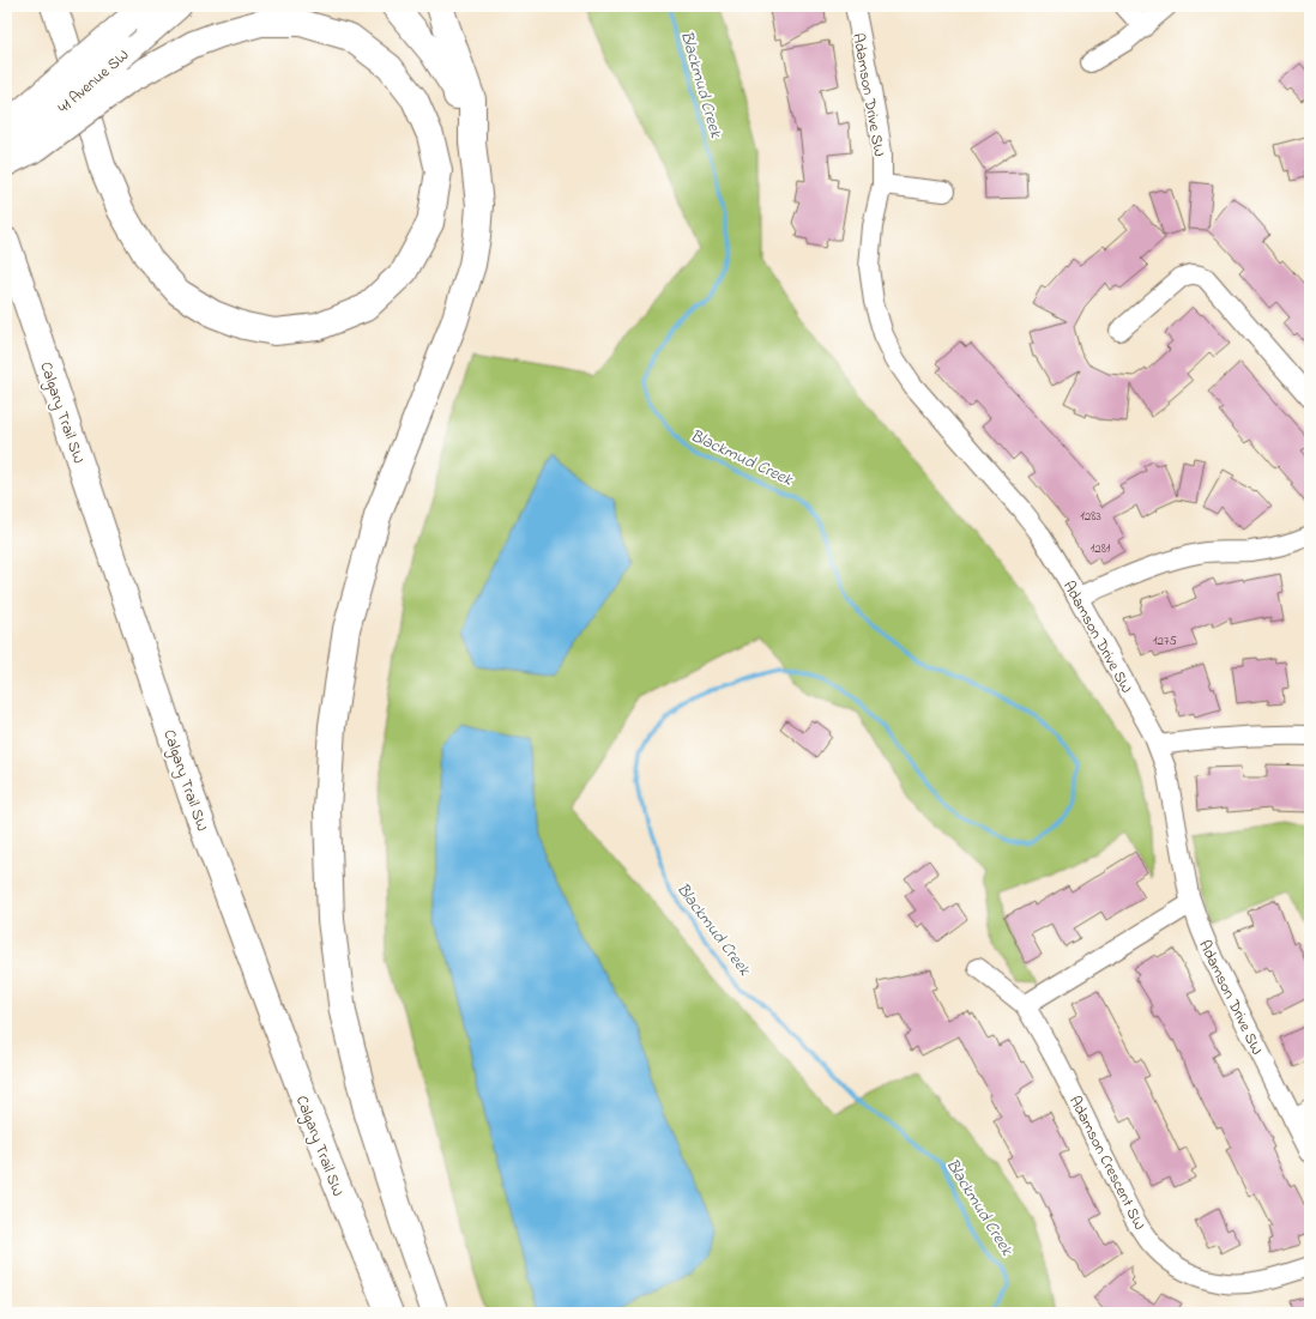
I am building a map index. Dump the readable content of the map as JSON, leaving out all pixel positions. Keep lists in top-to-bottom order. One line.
{"streets":{"highway":["Calgary Trail SW"],"main road":["41 Avenue SW"],"street":["Adamson Drive SW","Adamson Crescent SW"]},"water":["Blackmud Creek"],"house_numbers":["1283","1281","1275"]}
